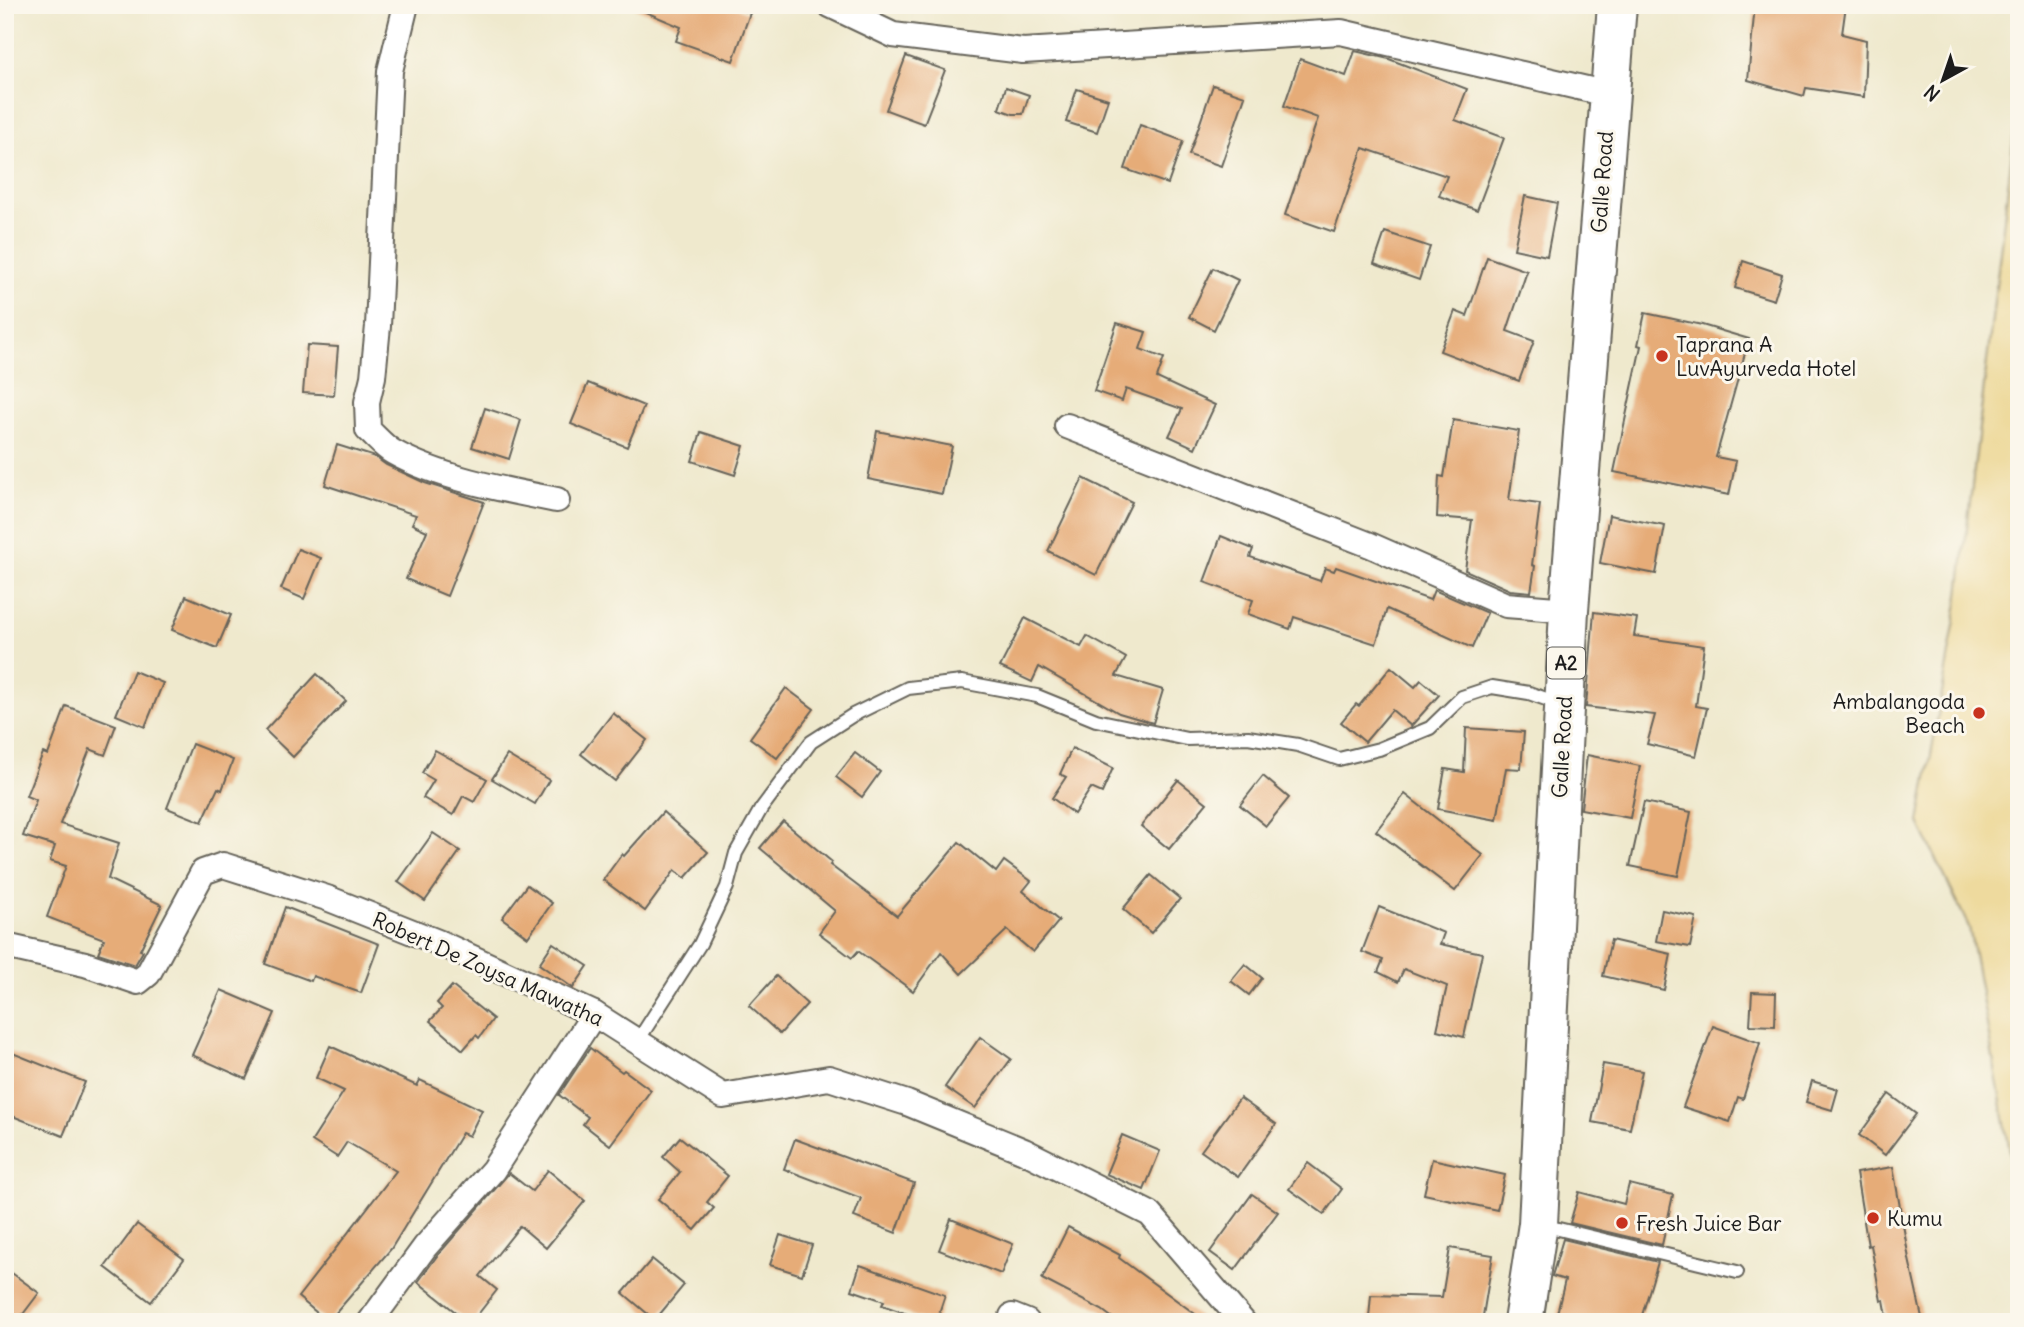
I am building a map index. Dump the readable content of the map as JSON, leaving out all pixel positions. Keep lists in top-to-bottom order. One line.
{"streets":{"highway":["Galle Road","A2"],"street":["Robert De Zoysa Mawatha"]},"places":["Taprana A LuvAyurveda Hotel","Ambalangoda Beach","Kumu","Fresh Juice Bar"],"north":"bottom left"}
